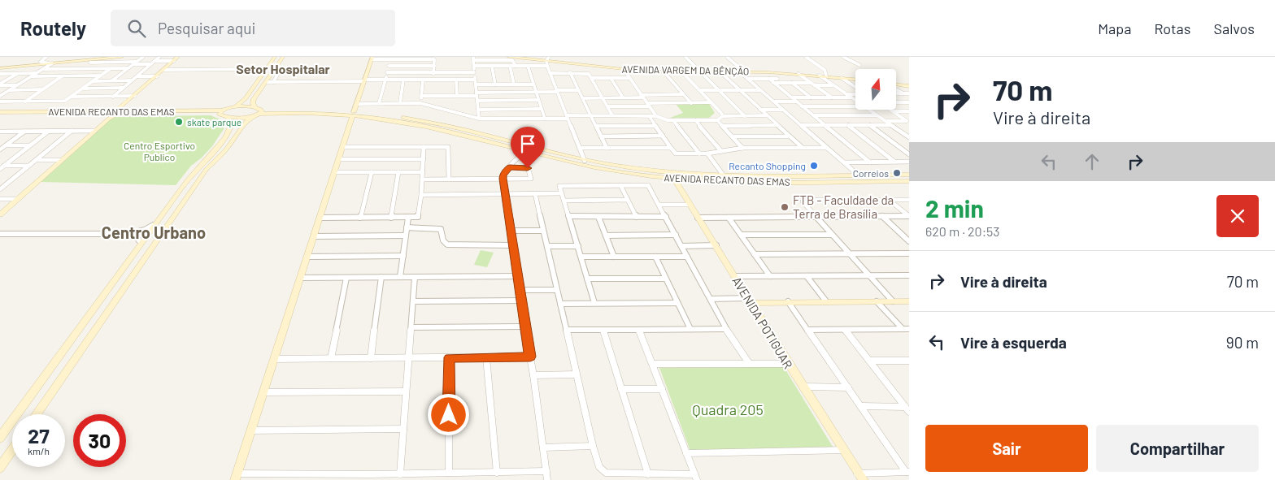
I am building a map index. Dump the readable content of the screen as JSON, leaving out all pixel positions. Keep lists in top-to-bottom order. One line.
{"streets":{"main road":["AVENIDA RECANTO DAS EMAS"],"street":["AVENIDA VARGEM DA BÊNÇÃO","AVENIDA POTIGUAR"]},"crossings":[["AVENIDA RECANTO DAS EMAS","AVENIDA POTIGUAR"]],"districts":["Setor Hospitalar","Centro Urbano"],"parks":["Centro Esportivo Publico","Quadra 205"],"places":["skate parque","Recanto Shopping","Correios","FTB - Faculdade da Terra de Brasília"],"north":"top","page":{"header":"Routely","search":"Pesquisar aqui","nav":["Mapa","Rotas","Salvos"],"turn":["70 m","Vire à direita"],"heading":["2 min","620 m · 20:53"],"list":[{"name":"Vire à direita","value":"70 m"},{"name":"Vire à esquerda","value":"90 m"}],"speed":"27 km/h","limit":"30","buttons":["Sair","Compartilhar"]}}
